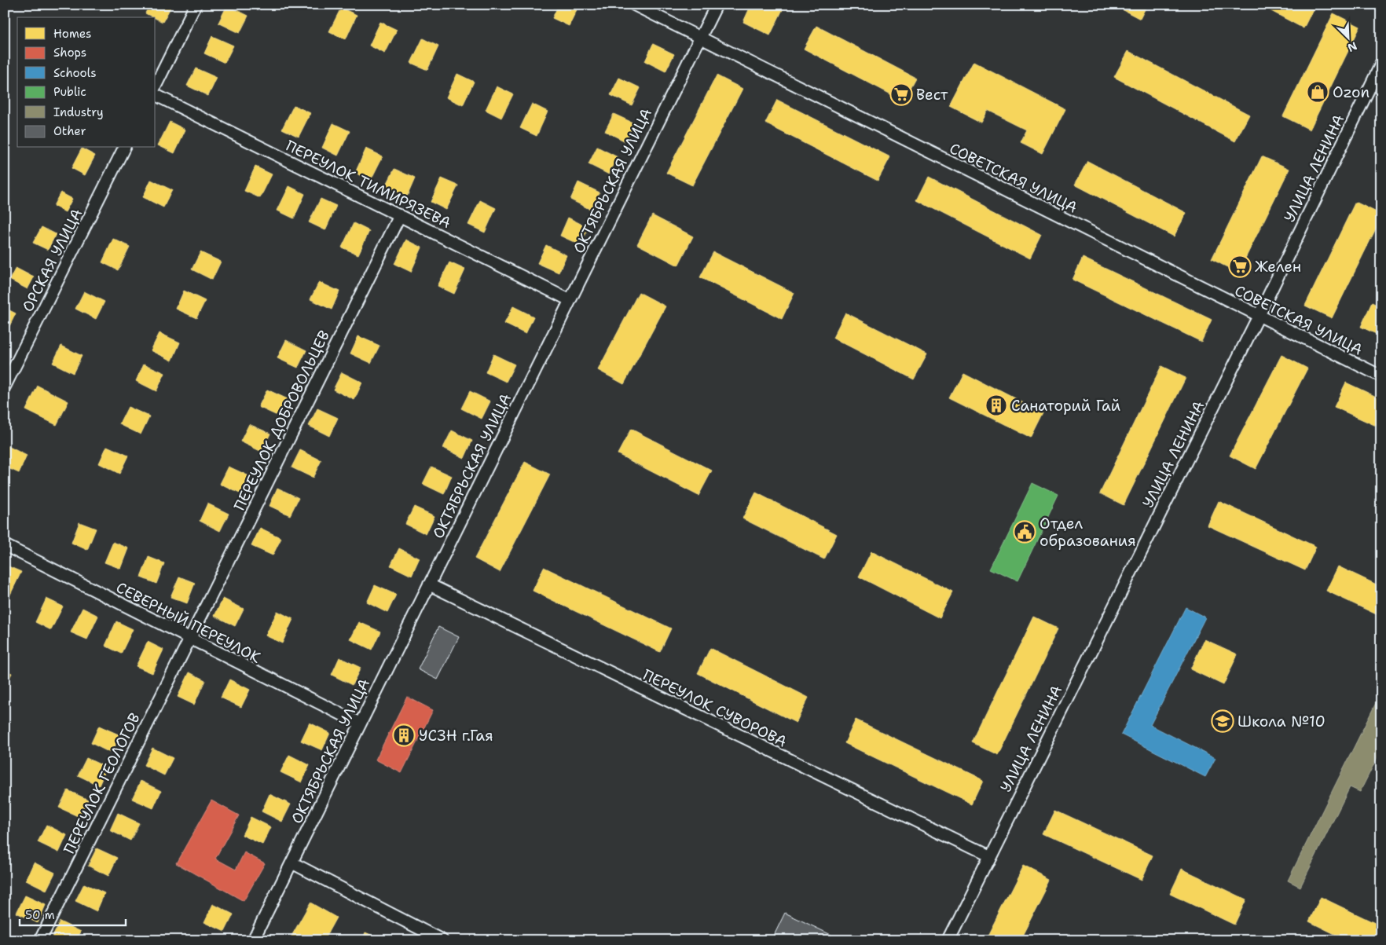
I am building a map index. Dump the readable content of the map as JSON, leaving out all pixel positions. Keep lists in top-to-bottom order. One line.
{"streets":{"street":["УЛИЦА ЛЕНИНА","СОВЕТСКАЯ УЛИЦА","ОКТЯБРЬСКАЯ УЛИЦА","ПЕРЕУЛОК ТИМИРЯЗЕВА","ОРСКАЯ УЛИЦА","ПЕРЕУЛОК ДОБРОВОЛЬЦЕВ","СЕВЕРНЫЙ ПЕРЕУЛОК","ПЕРЕУЛОК СУВОРОВА","ПЕРЕУЛОК ГЕОЛОГОВ"]},"crossings":[["УЛИЦА ЛЕНИНА","СОВЕТСКАЯ УЛИЦА"],["УЛИЦА ЛЕНИНА","ПЕРЕУЛОК СУВОРОВА"],["СОВЕТСКАЯ УЛИЦА","ОКТЯБРЬСКАЯ УЛИЦА"],["ОКТЯБРЬСКАЯ УЛИЦА","ПЕРЕУЛОК ТИМИРЯЗЕВА"],["ОКТЯБРЬСКАЯ УЛИЦА","СЕВЕРНЫЙ ПЕРЕУЛОК"],["ОКТЯБРЬСКАЯ УЛИЦА","ПЕРЕУЛОК СУВОРОВА"],["ПЕРЕУЛОК ТИМИРЯЗЕВА","ПЕРЕУЛОК ДОБРОВОЛЬЦЕВ"],["ПЕРЕУЛОК ДОБРОВОЛЬЦЕВ","СЕВЕРНЫЙ ПЕРЕУЛОК"],["ПЕРЕУЛОК ДОБРОВОЛЬЦЕВ","ПЕРЕУЛОК ГЕОЛОГОВ"],["СЕВЕРНЫЙ ПЕРЕУЛОК","ПЕРЕУЛОК ГЕОЛОГОВ"]],"places":{"shop":["Ozon"],"supermarket":["Вест","Желен"],"building":["Санаторий Гай","УСЗН г.Гая"],"public building":["Отдел образования"],"school or university":["Школа №10"]},"legend":["Homes","Shops","Schools","Public","Industry","Other"],"scale_bar":"50 m","north":"bottom right"}
